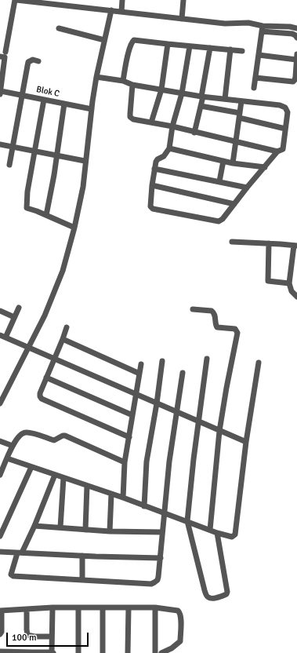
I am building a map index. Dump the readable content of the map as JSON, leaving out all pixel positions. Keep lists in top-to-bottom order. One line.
{"streets":{"street":["Blok C"]},"scale_bar":"100 m"}
